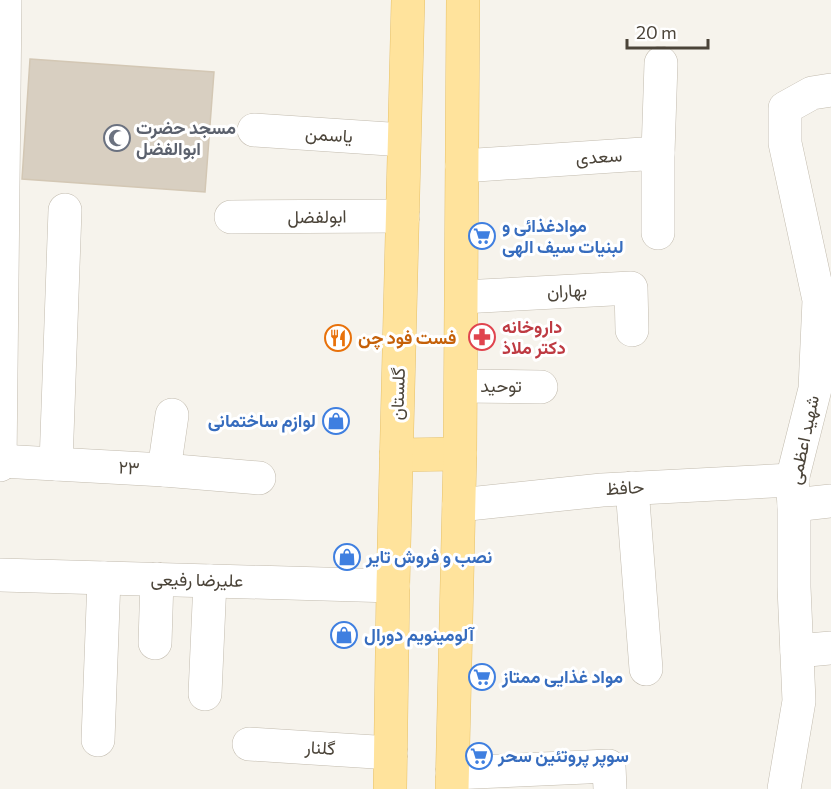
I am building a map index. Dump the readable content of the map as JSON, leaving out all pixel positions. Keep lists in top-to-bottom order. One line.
{"streets":{"main road":["گلستان"],"street":["یاسمن","سعدی","ابولفضل","بهاران","توحید","شهید اعظمی","۲۳","حافظ","علیرضا رفیعی","گلنار"]},"crossings":[["یاسمن","گلستان"],["ابولفضل","گلستان"],["گلستان","علیرضا رفیعی"],["گلستان","گلنار"],["شهید اعظمی","حافظ"]],"places":{"mosque":["مسجد حضرت ابوالفضل"],"supermarket":["موادغذائی و لبنیات سیف الهی","مواد غذایی ممتاز","سوپر پروتئین سحر"],"pharmacy":["داروخانه دکتر ملاذ"],"restaurant":["فست فود چن"],"shop":["لوازم ساختمانی","نصب و فروش تایر","آلومینویم دورال"]},"scale_bar":"20 m"}
